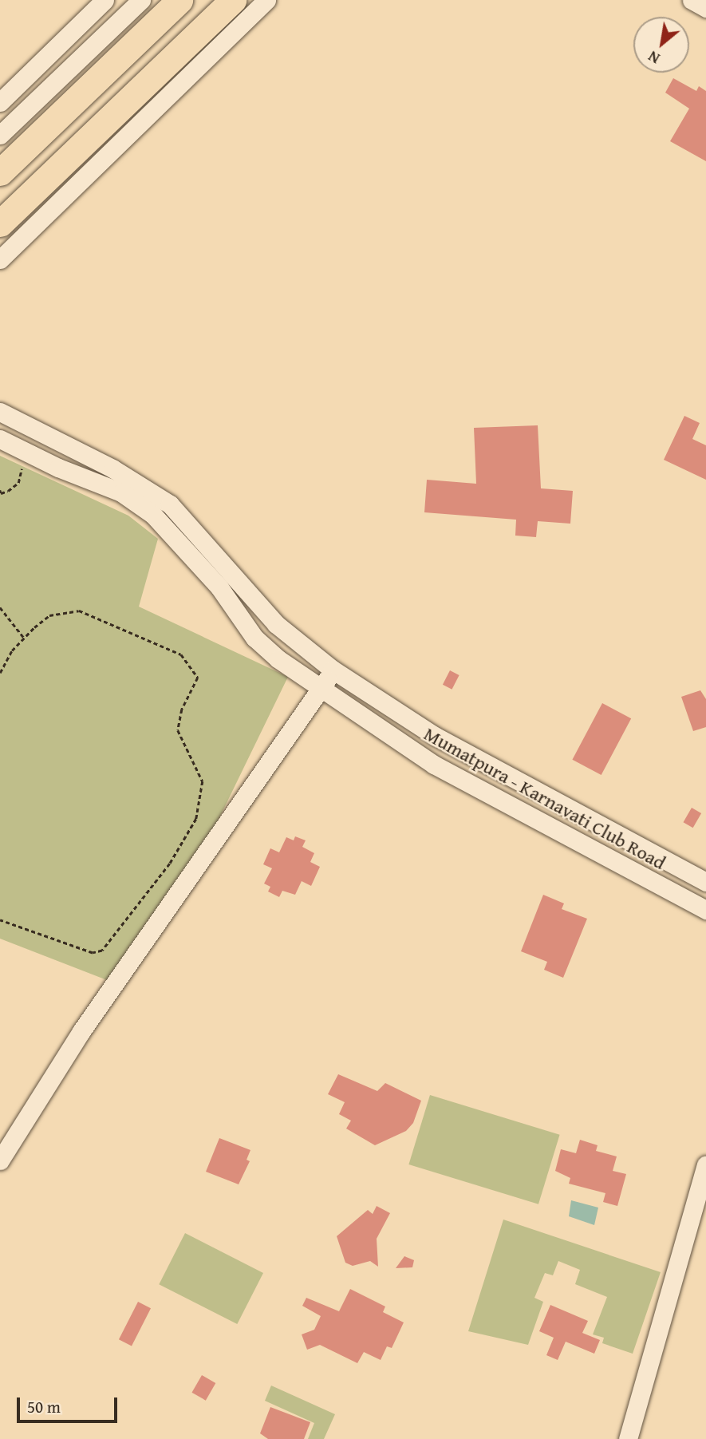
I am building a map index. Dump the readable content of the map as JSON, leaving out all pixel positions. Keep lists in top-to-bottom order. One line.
{"streets":{"street":["Mumatpura - Karnavati Club Road"]},"scale_bar":"50 m","north":"bottom left"}
